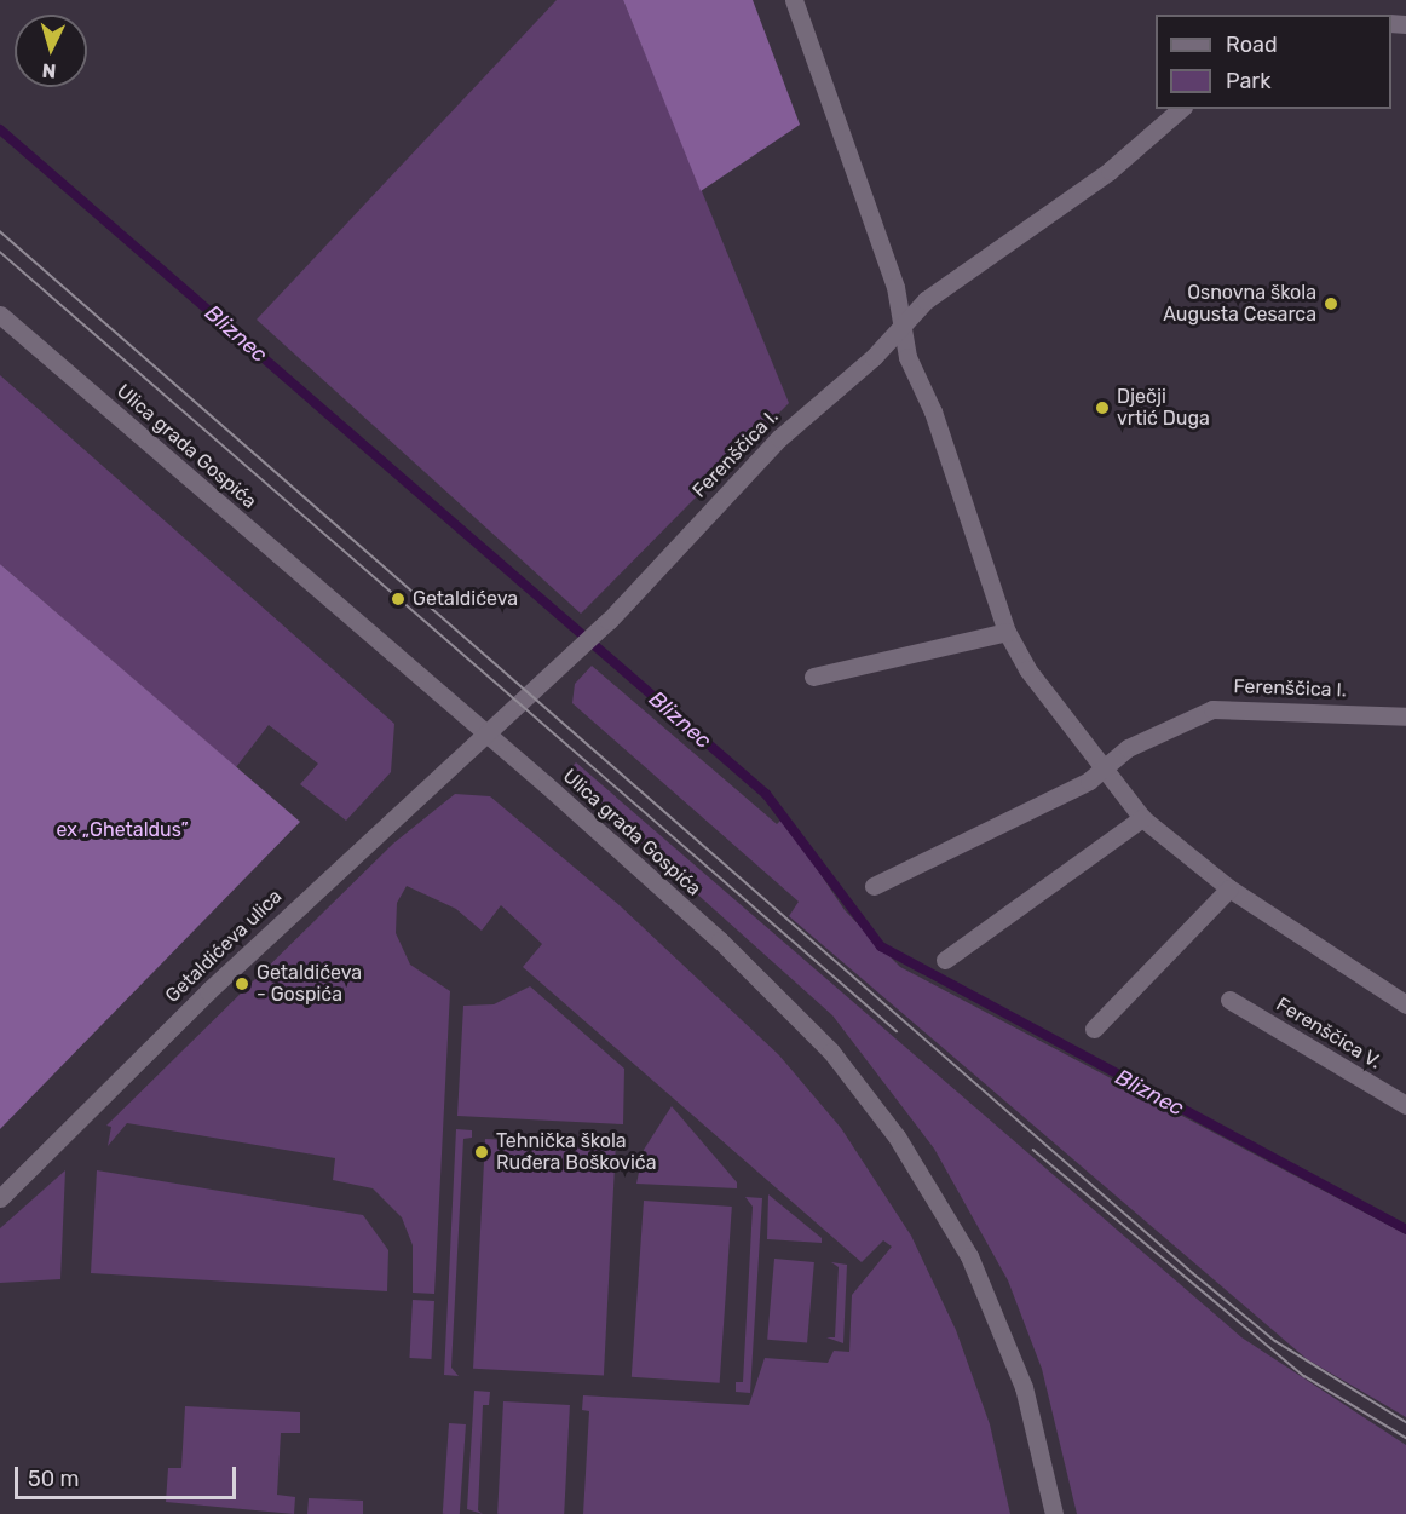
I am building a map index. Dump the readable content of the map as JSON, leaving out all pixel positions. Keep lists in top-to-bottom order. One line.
{"streets":{"street":["Ulica grada Gospića","Ferenščica I.","Getaldićeva ulica","Ferenščica V."]},"crossings":[["Ulica grada Gospića","Getaldićeva ulica"],["Ferenščica I.","Getaldićeva ulica"]],"water":["Bliznec"],"parks":["ex „Ghetaldus”"],"places":["Osnovna škola Augusta Cesarca","Dječji vrtić Duga","Getaldićeva","Getaldićeva - Gospića","Tehnička škola Ruđera Boškovića"],"legend":["Road","Park"],"scale_bar":"50 m","north":"bottom"}
